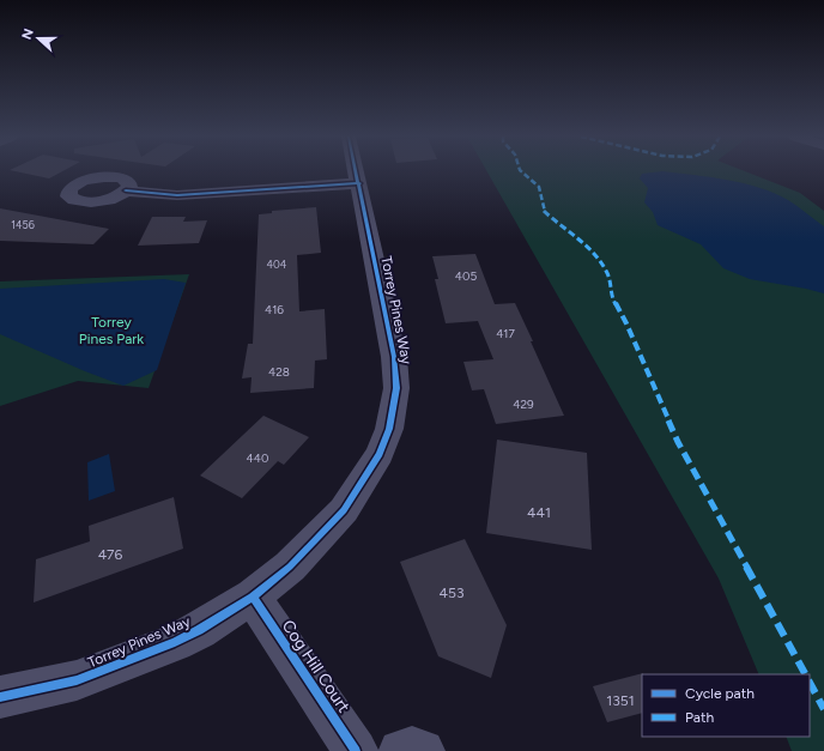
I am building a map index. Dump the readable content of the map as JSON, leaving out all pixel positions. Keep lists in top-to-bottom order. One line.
{"streets":{"street":["Torrey Pines Way","Cog Hill Court"]},"crossings":[["Torrey Pines Way","Cog Hill Court"]],"parks":["Torrey Pines Park"],"house_numbers":["1456","404","405","416","417","428","429","440","441","476","453","1351"],"legend":["Cycle path","Path"],"north":"left"}
